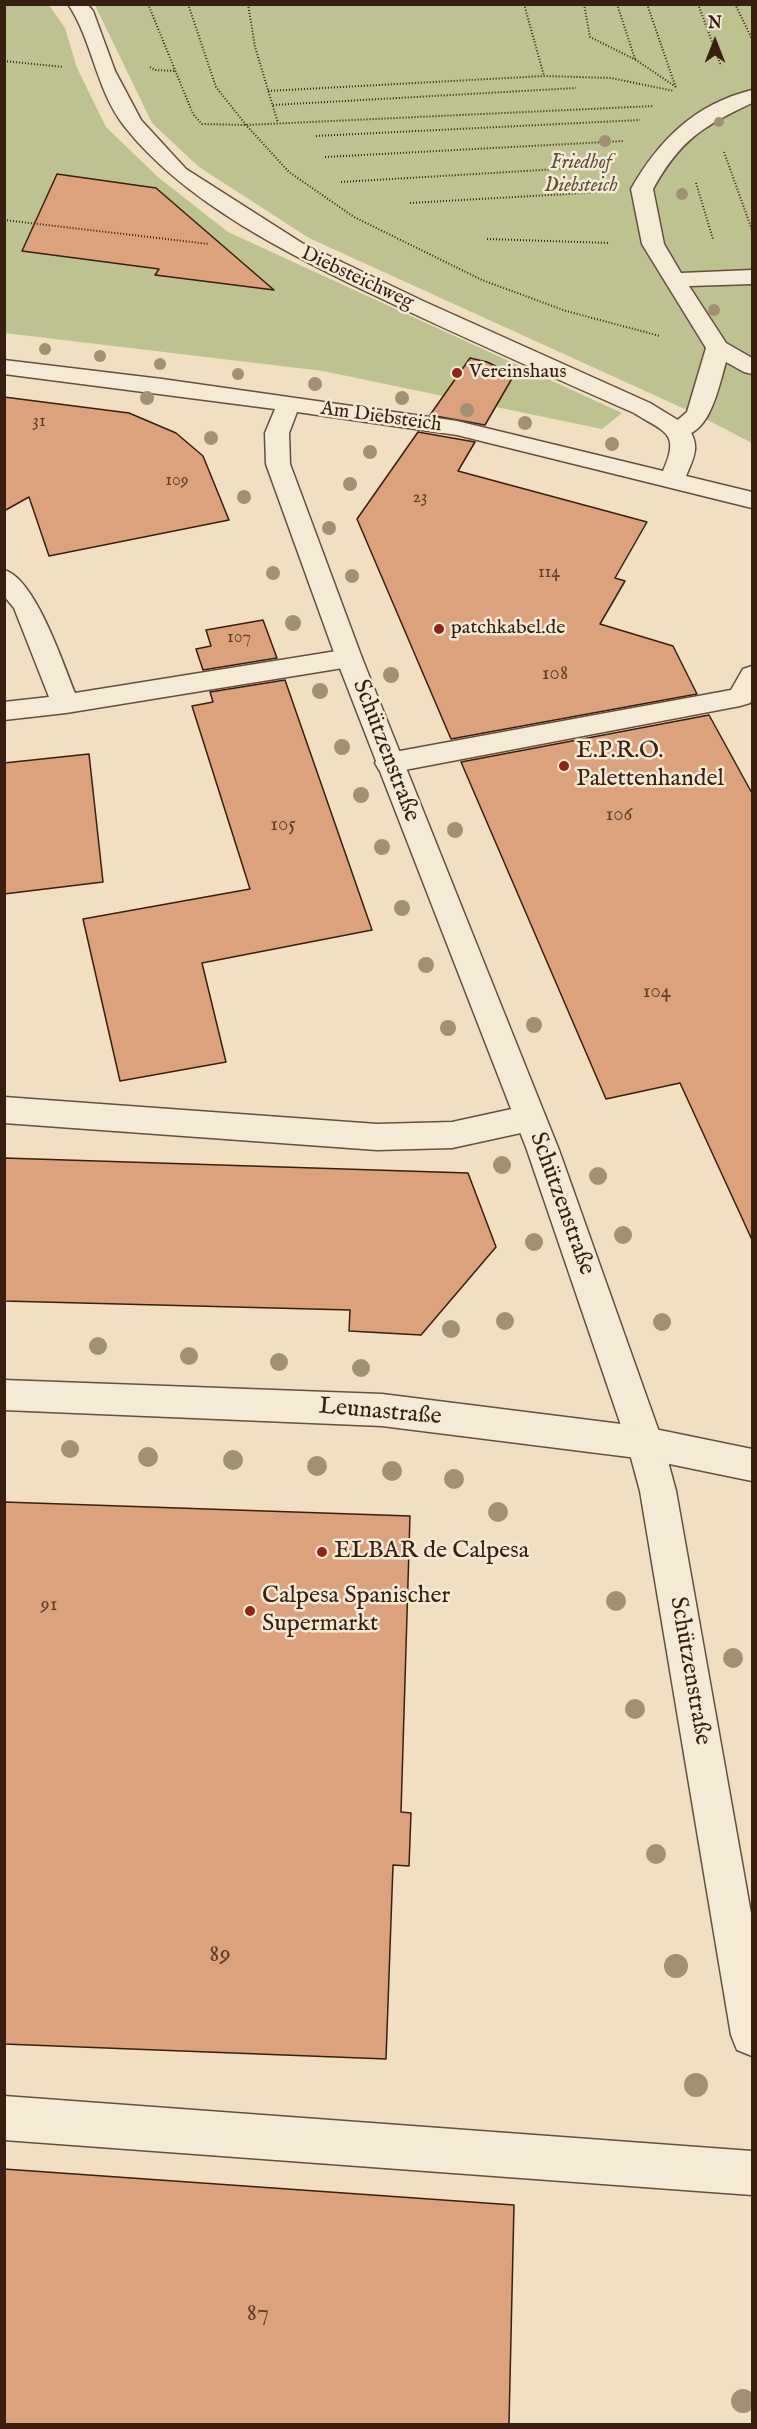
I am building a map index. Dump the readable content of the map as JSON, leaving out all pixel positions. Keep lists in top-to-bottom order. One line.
{"streets":{"street":["Diebsteichweg","Am Diebsteich","Schützenstraße","Leunastraße"]},"crossings":[["Am Diebsteich","Schützenstraße"],["Schützenstraße","Leunastraße"]],"parks":["Friedhof Diebsteich"],"places":["Vereinshaus","patchkabel.de","E.P.R.O. Palettenhandel","ELBAR de Calpesa","Calpesa Spanischer Supermarkt"],"house_numbers":["31","109","23","114","107","108","106","105","104","91","89","87"],"north":"top"}
